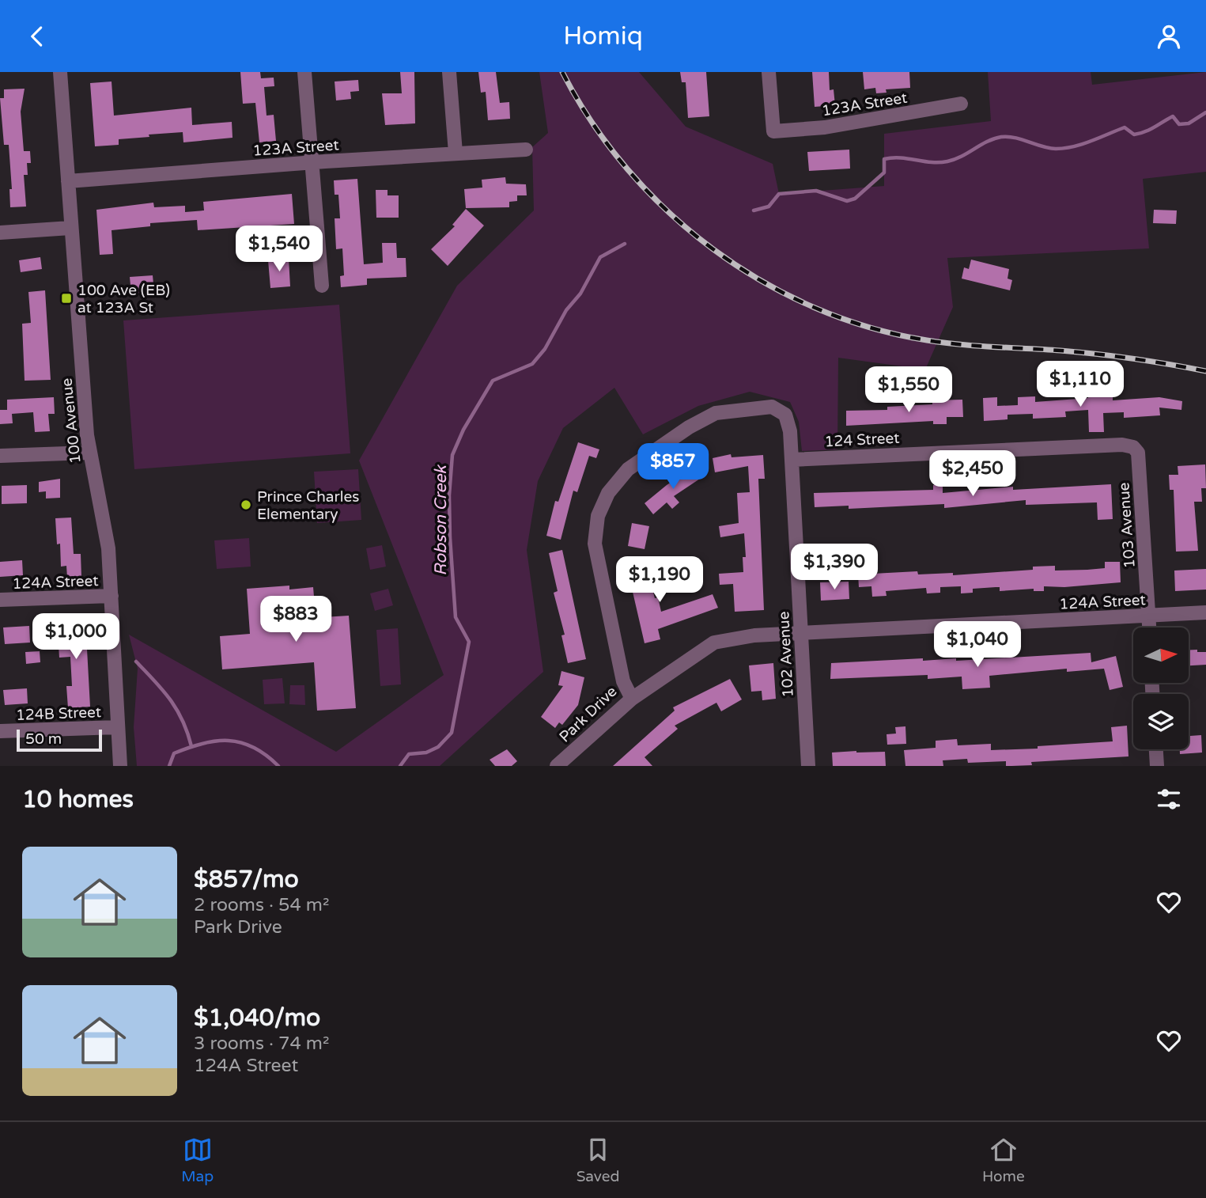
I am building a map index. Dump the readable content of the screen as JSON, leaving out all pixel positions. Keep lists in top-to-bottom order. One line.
{"streets":{"street":["123A Street","100 Avenue","124 Street","103 Avenue","124A Street","102 Avenue","124B Street","Park Drive"]},"crossings":[["123A Street","100 Avenue"],["100 Avenue","124A Street"],["100 Avenue","124B Street"],["124 Street","103 Avenue"],["124 Street","102 Avenue"],["103 Avenue","124A Street"],["124A Street","102 Avenue"],["124A Street","Park Drive"],["102 Avenue","Park Drive"]],"water":["Robson Creek"],"places":{"transit":["100 Ave (EB) at 123A St"],"other":["Prince Charles Elementary"]},"scale_bar":"50 m","north":"right","page":{"header":"Homiq","price":["$1,540","$1,110","$1,550","$857","$2,450","$1,390","$1,190","$883","$1,000","$1,040"],"scale":"50 m","heading":"10 homes","list":[{"name":"$857/mo","note":"2 rooms · 54 m² · Park Drive"},{"name":"$1,040/mo","note":"3 rooms · 74 m² · 124A Street"}],"tabs":["Map","Saved","Home"]}}
